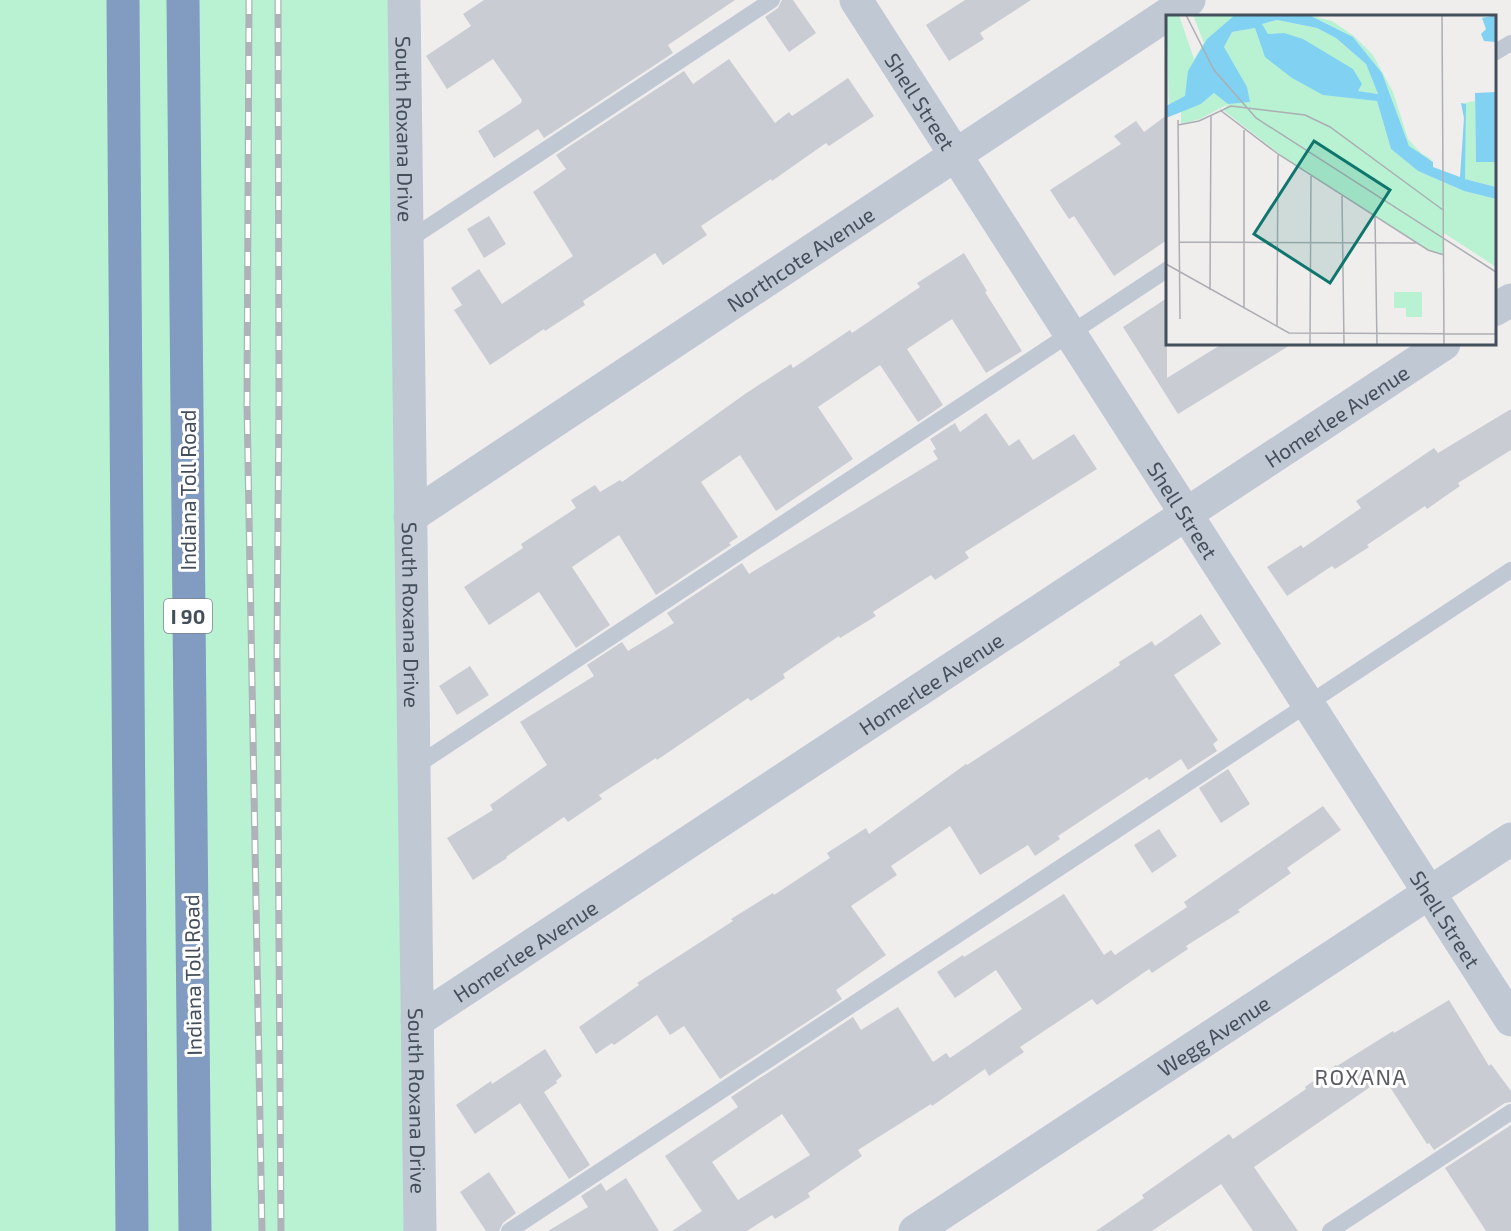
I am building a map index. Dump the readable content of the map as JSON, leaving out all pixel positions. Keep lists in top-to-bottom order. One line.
{"streets":{"highway":["Indiana Toll Road","I 90"],"street":["Shell Street","South Roxana Drive","Northcote Avenue","Homerlee Avenue","Wegg Avenue"]},"crossings":[["Shell Street","Northcote Avenue"],["Shell Street","Homerlee Avenue"],["Shell Street","Wegg Avenue"],["South Roxana Drive","Northcote Avenue"],["South Roxana Drive","Homerlee Avenue"]],"districts":["ROXANA"]}
